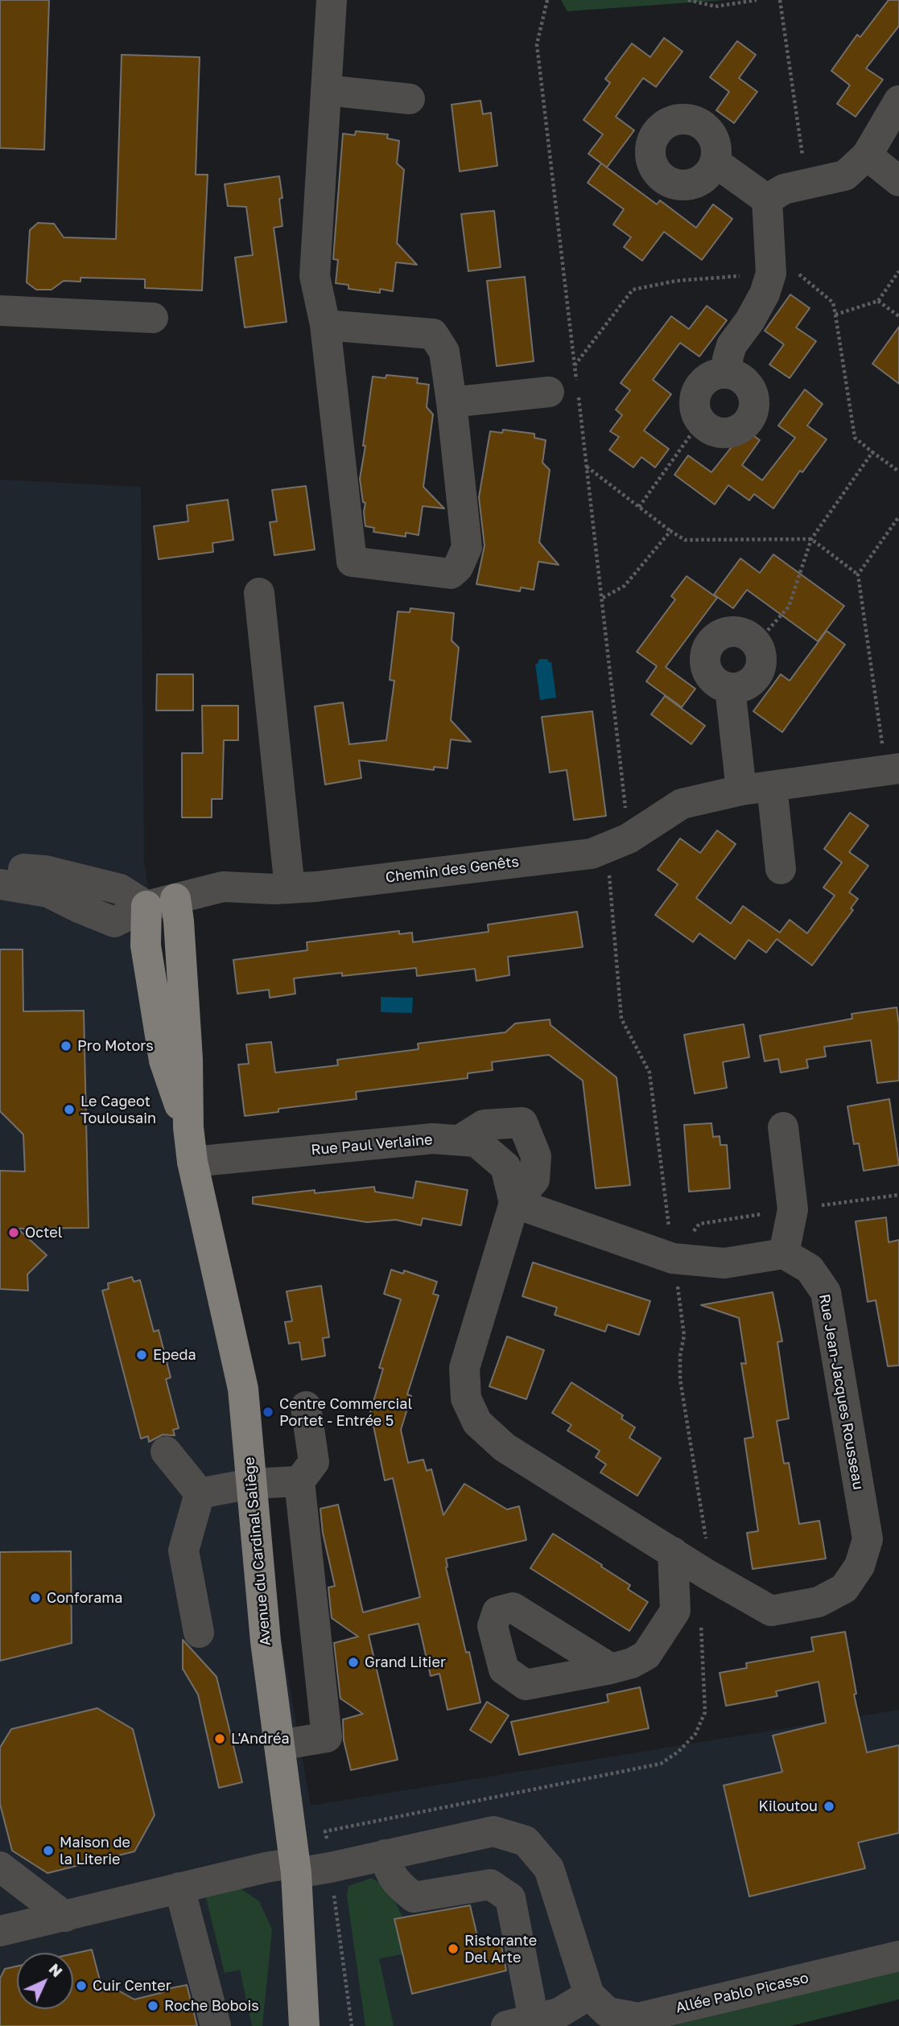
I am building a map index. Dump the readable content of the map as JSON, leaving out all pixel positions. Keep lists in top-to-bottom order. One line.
{"streets":{"main road":["Avenue du Cardinal Saliège"],"street":["Chemin des Genêts","Rue Paul Verlaine","Rue Jean-Jacques Rousseau","Allée Pablo Picasso"]},"crossings":[["Chemin des Genêts","Avenue du Cardinal Saliège"],["Rue Paul Verlaine","Rue Jean-Jacques Rousseau"],["Rue Paul Verlaine","Avenue du Cardinal Saliège"]],"places":["Pro Motors","Le Cageot Toulousain","Octel","Epeda","Centre Commercial Portet - Entrée 5","Conforama","Grand Litier","L'Andréa","Kiloutou","Maison de la Literie","Ristorante Del Arte","Cuir Center","Roche Bobois"],"north":"top right"}
